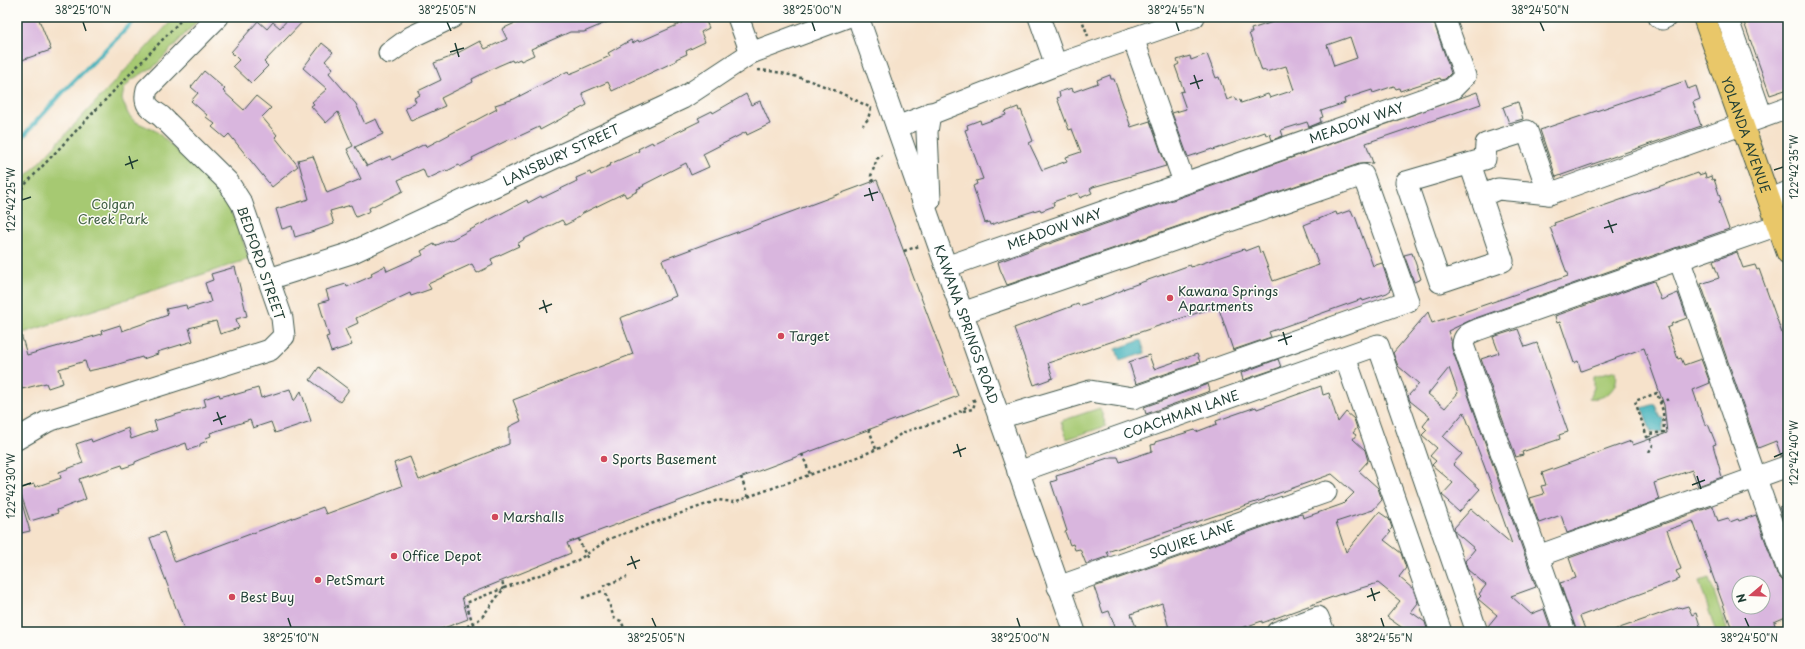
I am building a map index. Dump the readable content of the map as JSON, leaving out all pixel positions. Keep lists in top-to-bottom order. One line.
{"streets":{"main road":["YOLANDA AVENUE"],"street":["MEADOW WAY","LANSBURY STREET","BEDFORD STREET","KAWANA SPRINGS ROAD","COACHMAN LANE","SQUIRE LANE"]},"crossings":[["MEADOW WAY","KAWANA SPRINGS ROAD"],["LANSBURY STREET","BEDFORD STREET"],["KAWANA SPRINGS ROAD","COACHMAN LANE"],["KAWANA SPRINGS ROAD","SQUIRE LANE"]],"parks":["Colgan Creek Park"],"places":["Kawana Springs Apartments","Target","Sports Basement","Marshalls","Office Depot","PetSmart","Best Buy"],"north":"left","coordinates":["38°25'10\"N","38°25'05\"N","38°25'00\"N","38°24'55\"N","38°24'50\"N","122°42'35\"W","122°42'25\"W","122°42'40\"W","122°42'30\"W"]}
